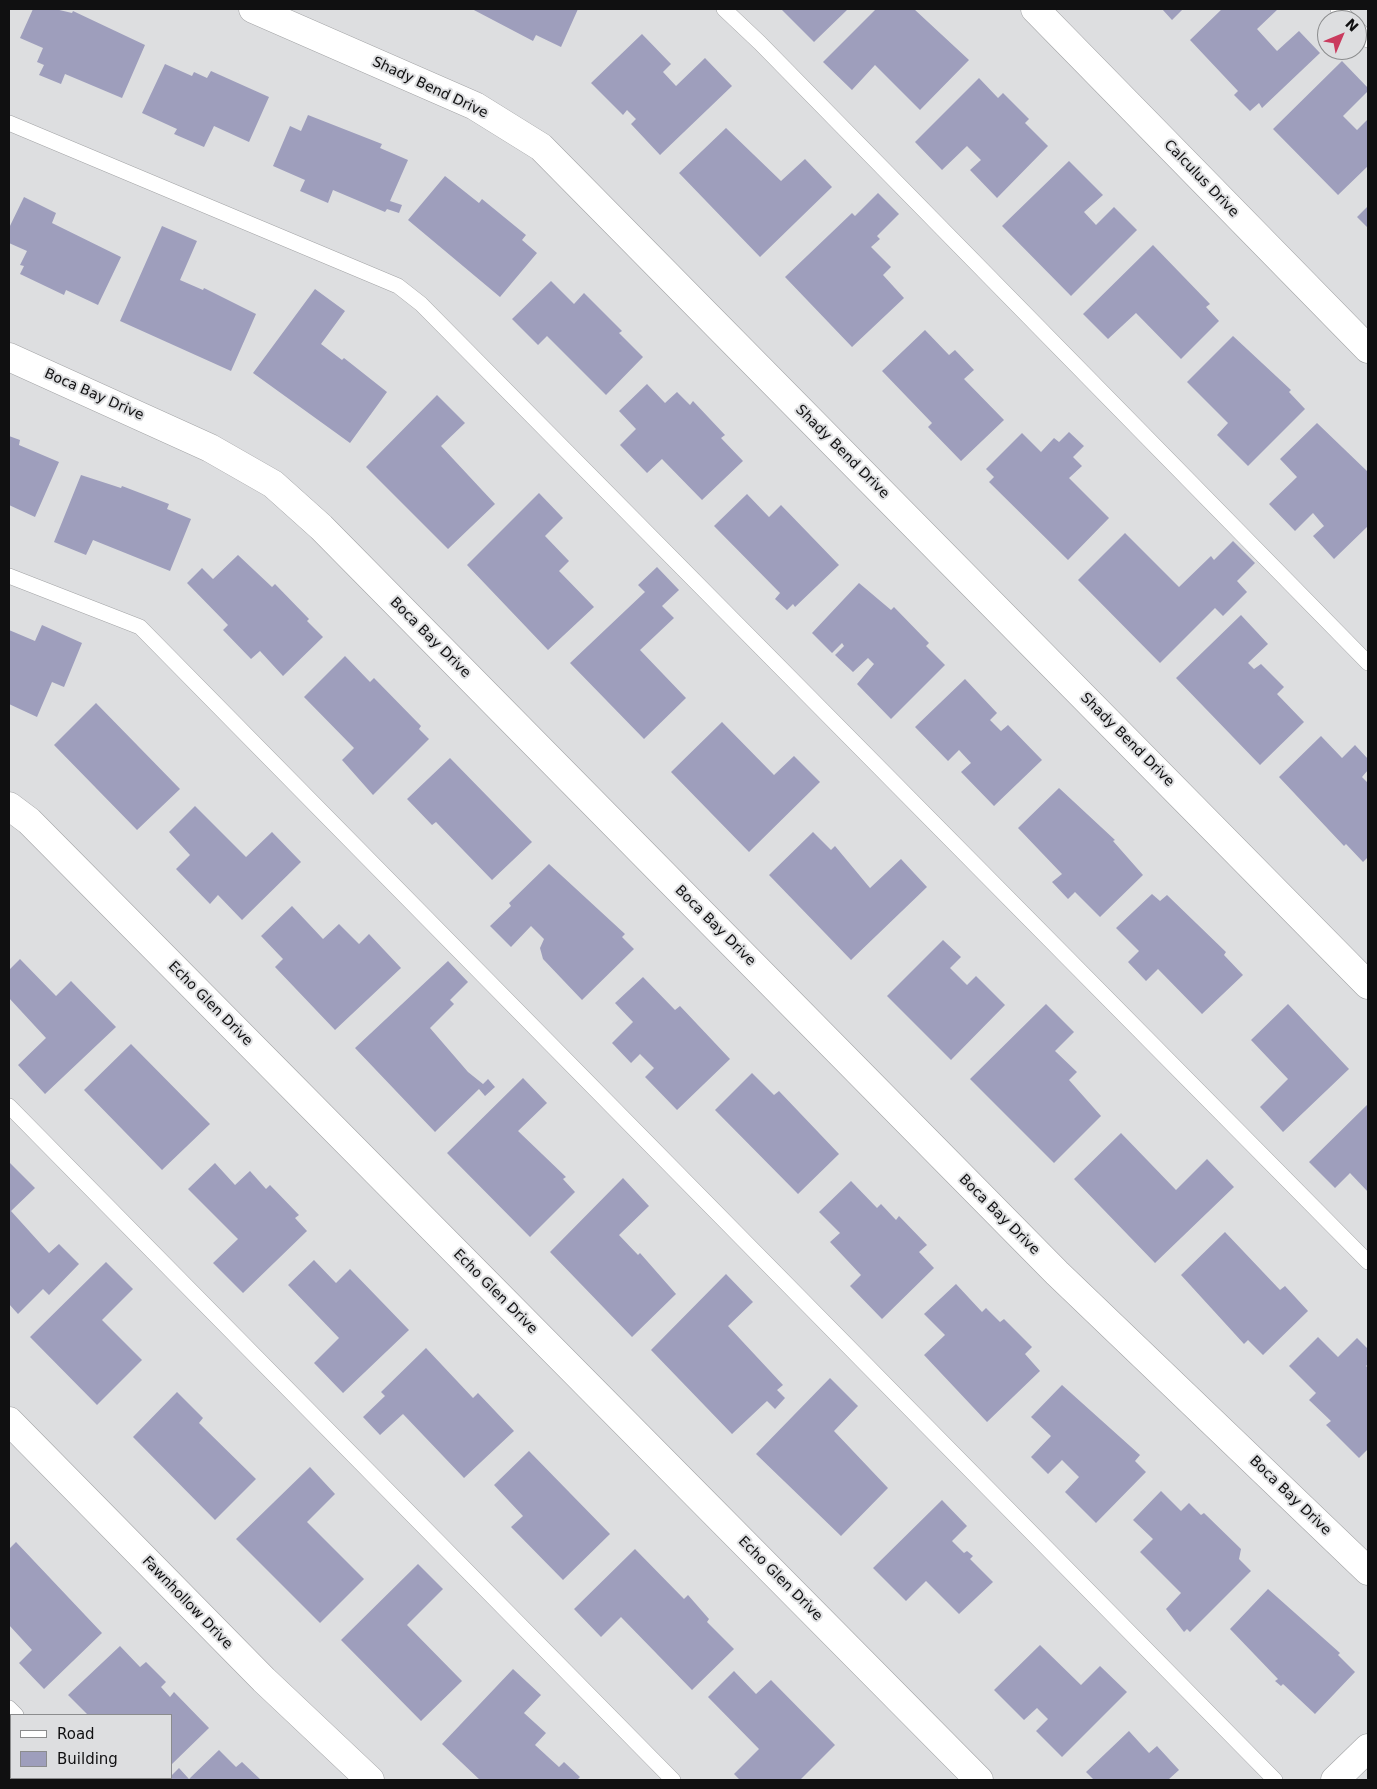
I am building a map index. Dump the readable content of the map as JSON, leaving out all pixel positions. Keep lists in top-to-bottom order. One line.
{"streets":{"street":["Shady Bend Drive","Calculus Drive","Boca Bay Drive","Echo Glen Drive","Fawnhollow Drive"]},"legend":["Road","Building"],"north":"top right"}
